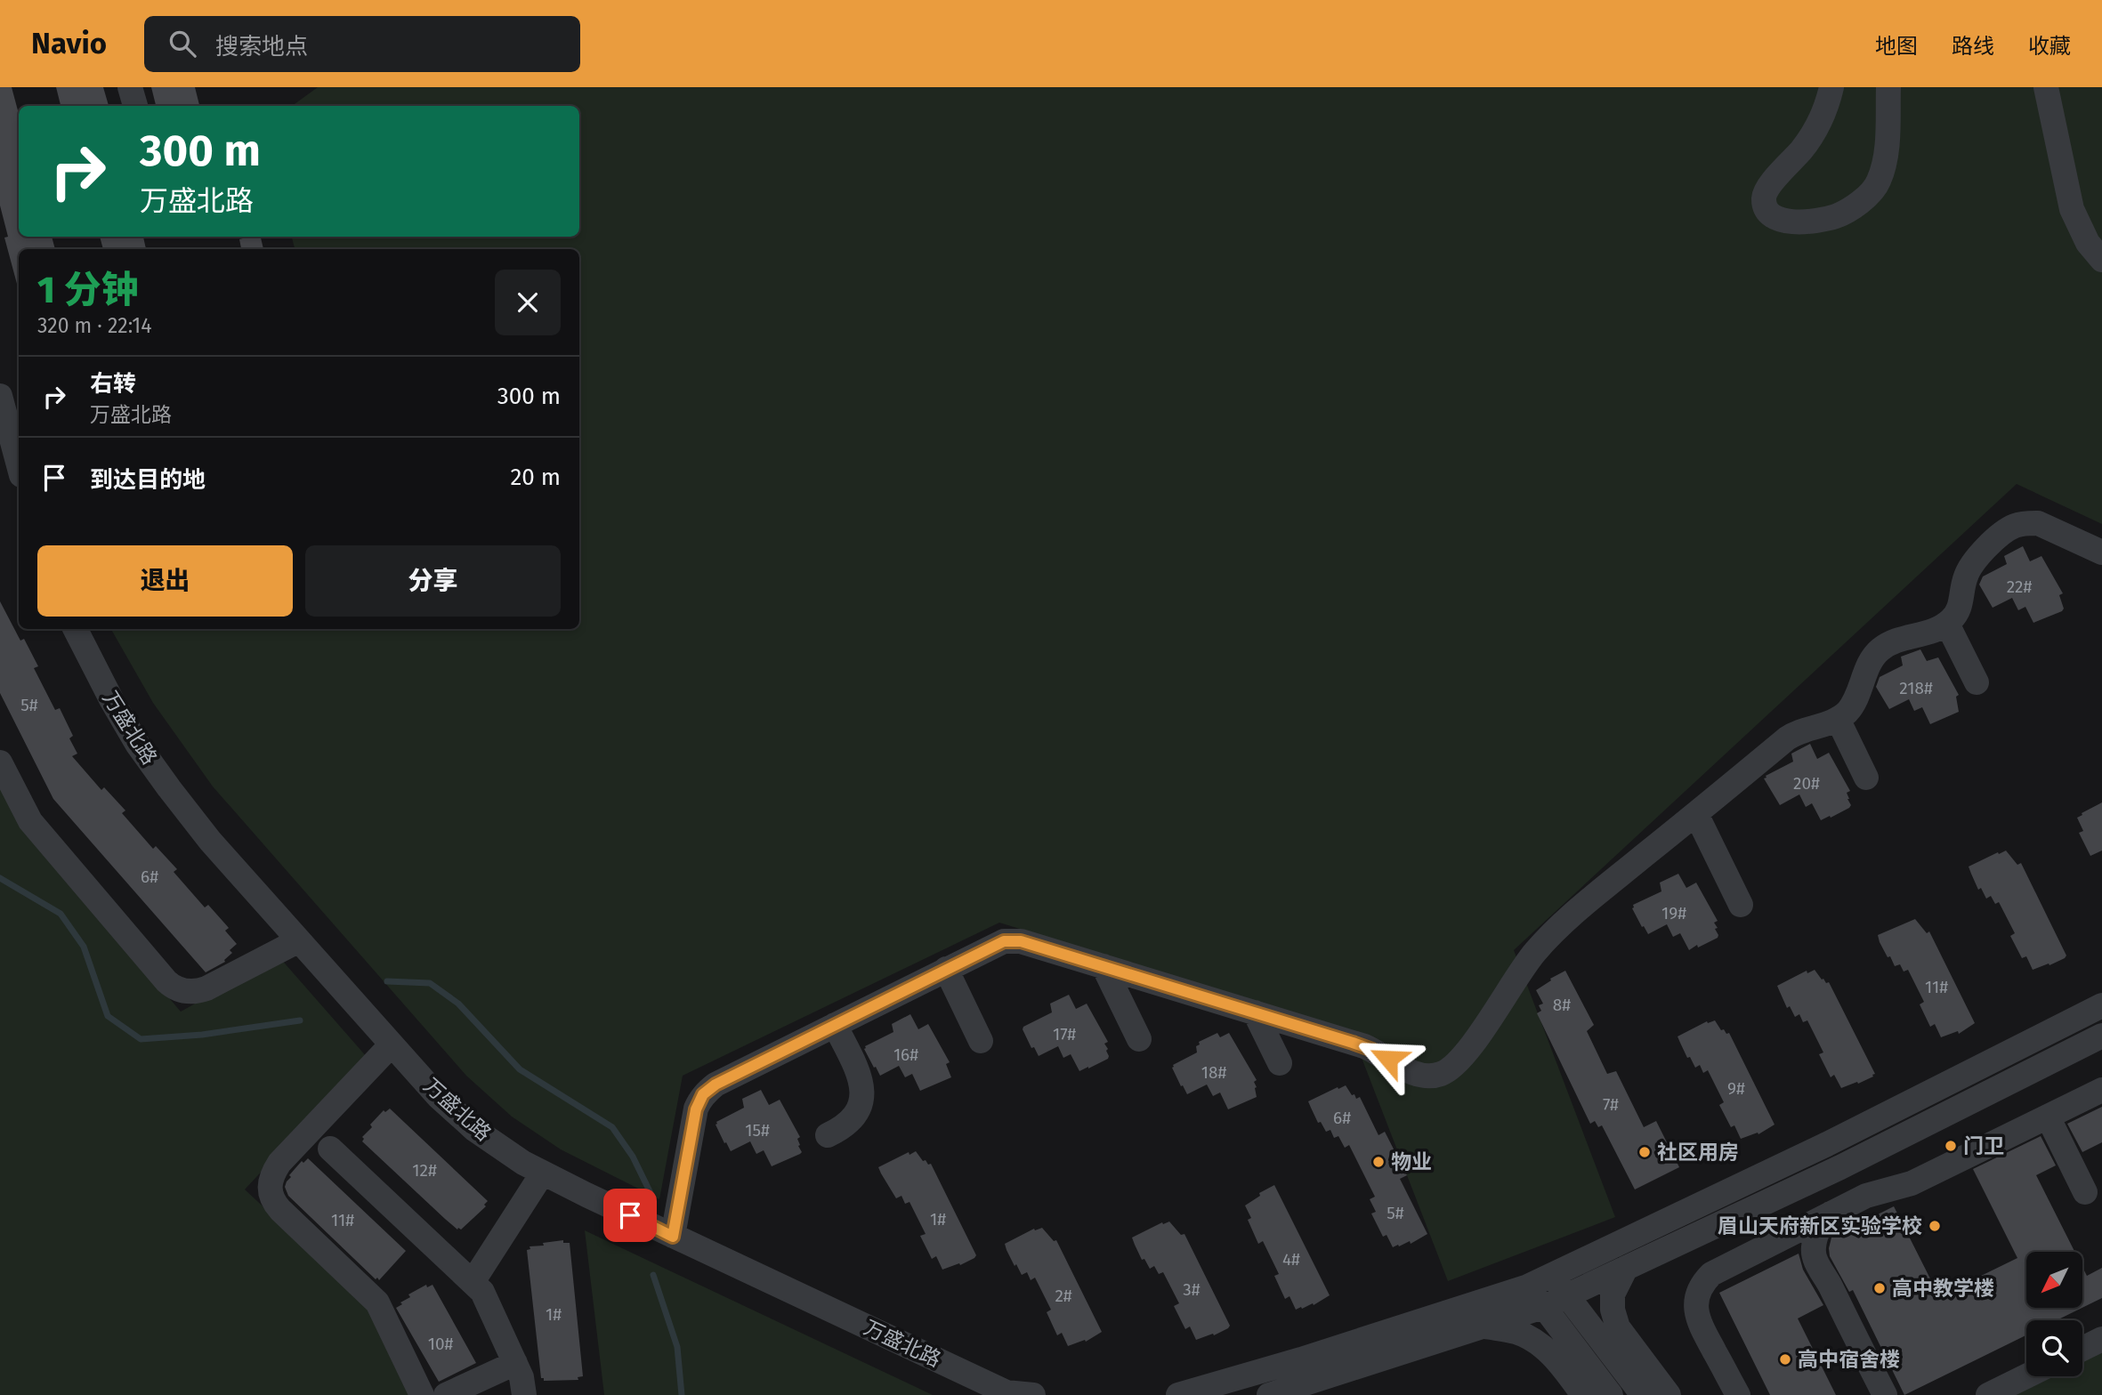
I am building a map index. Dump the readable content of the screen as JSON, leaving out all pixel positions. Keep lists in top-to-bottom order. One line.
{"streets":{"street":["万盛北路"]},"places":["门卫","社区用房","物业","眉山天府新区实验学校","高中教学楼","高中宿舍楼"],"house_numbers":["22#","218#","5#","20#","6#","19#","11#","8#","17#","16#","18#","9#","7#","6#","15#","12#","5#","1#","11#","4#","3#","2#","1#","10#"],"north":"bottom left","page":{"header":"Navio","search":"搜索地点","nav":["地图","路线","收藏"],"turn":["300 m","万盛北路"],"heading":["1 分钟","320 m · 22:14"],"list":[{"name":"右转","note":"万盛北路","value":"300 m"},{"name":"到达目的地","value":"20 m"}],"buttons":["退出","分享"]}}
